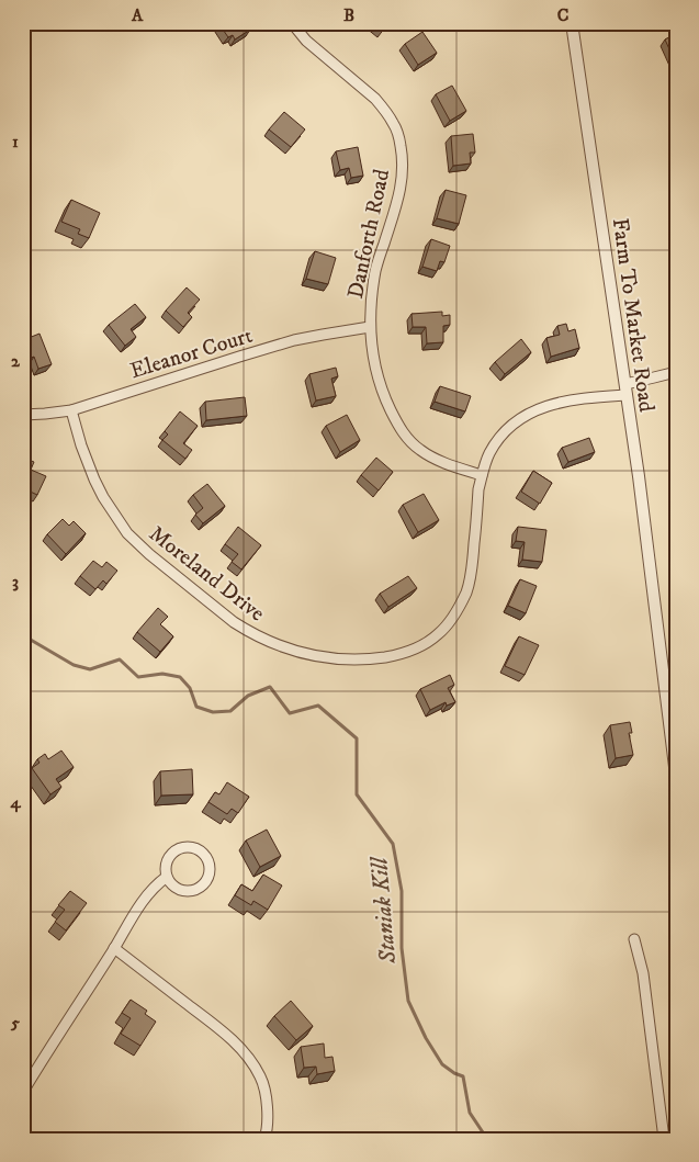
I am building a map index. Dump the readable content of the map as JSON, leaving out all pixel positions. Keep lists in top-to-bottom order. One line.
{"streets":{"street":["Danforth Road","Farm To Market Road","Eleanor Court","Moreland Drive"]},"crossings":[["Danforth Road","Eleanor Court"],["Danforth Road","Moreland Drive"],["Farm To Market Road","Moreland Drive"],["Eleanor Court","Moreland Drive"]],"water":["Staniak Kill"],"grid":{"columns":["A","B","C"],"rows":["1","2","3","4","5"]}}
